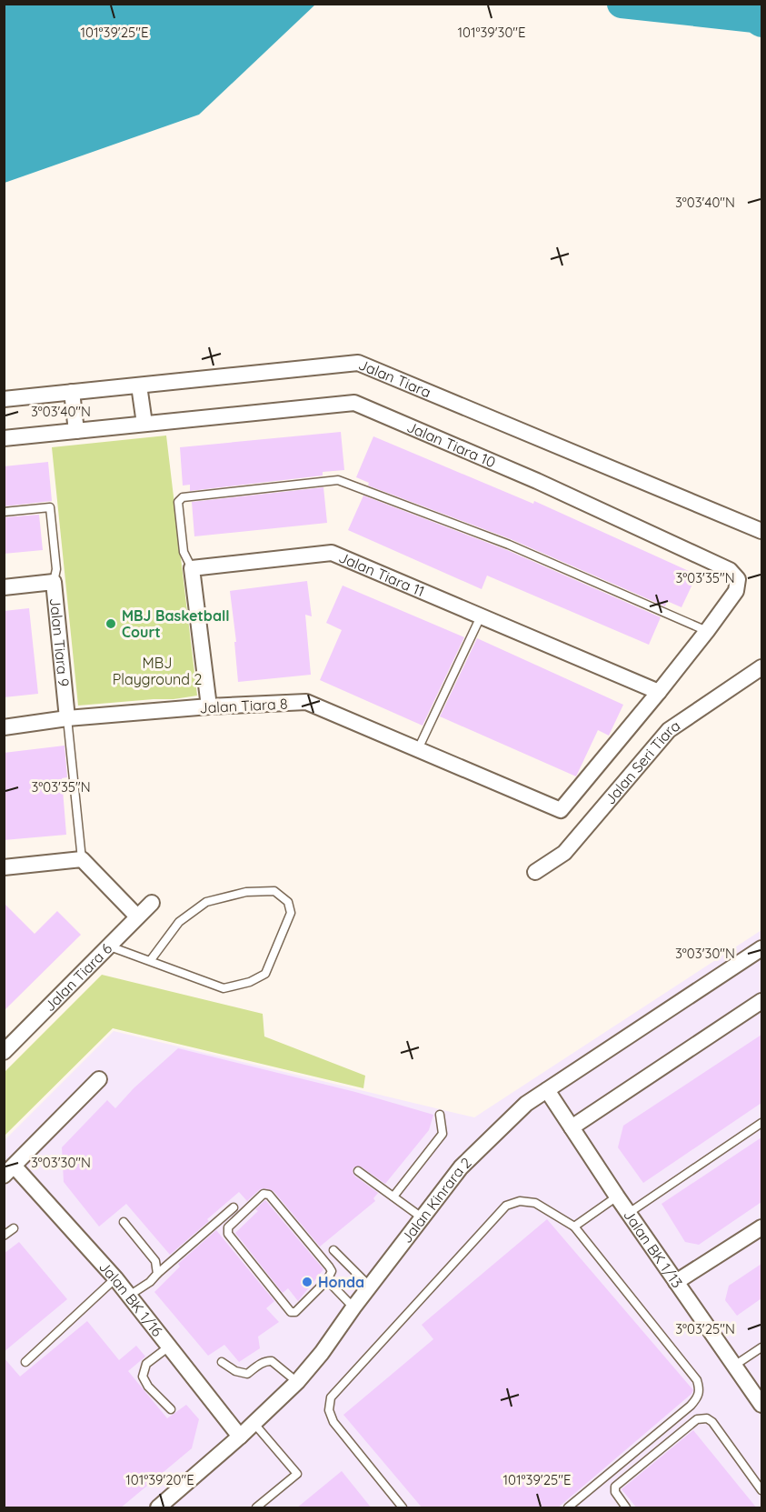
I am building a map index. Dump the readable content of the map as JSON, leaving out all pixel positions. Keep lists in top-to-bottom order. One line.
{"streets":{"street":["Jalan Tiara","Jalan Tiara 10","Jalan Tiara 11","Jalan Tiara 9","Jalan Tiara 8","Jalan Seri Tiara","Jalan Tiara 6","Jalan Kinrara 2","Jalan BK 1/13","Jalan BK 1/16"]},"crossings":[["Jalan Tiara 10","Jalan Tiara 11"],["Jalan Tiara 10","Jalan Tiara 8"],["Jalan Tiara 9","Jalan Tiara 8"],["Jalan Kinrara 2","Jalan BK 1/13"],["Jalan Kinrara 2","Jalan BK 1/16"]],"parks":["MBJ Playground 2"],"places":["MBJ Basketball Court","Honda"],"coordinates":["101°39'25\"E","101°39'30\"E","3°03'40\"N","3°03'35\"N","3°03'30\"N","3°03'25\"N","101°39'20\"E"]}
